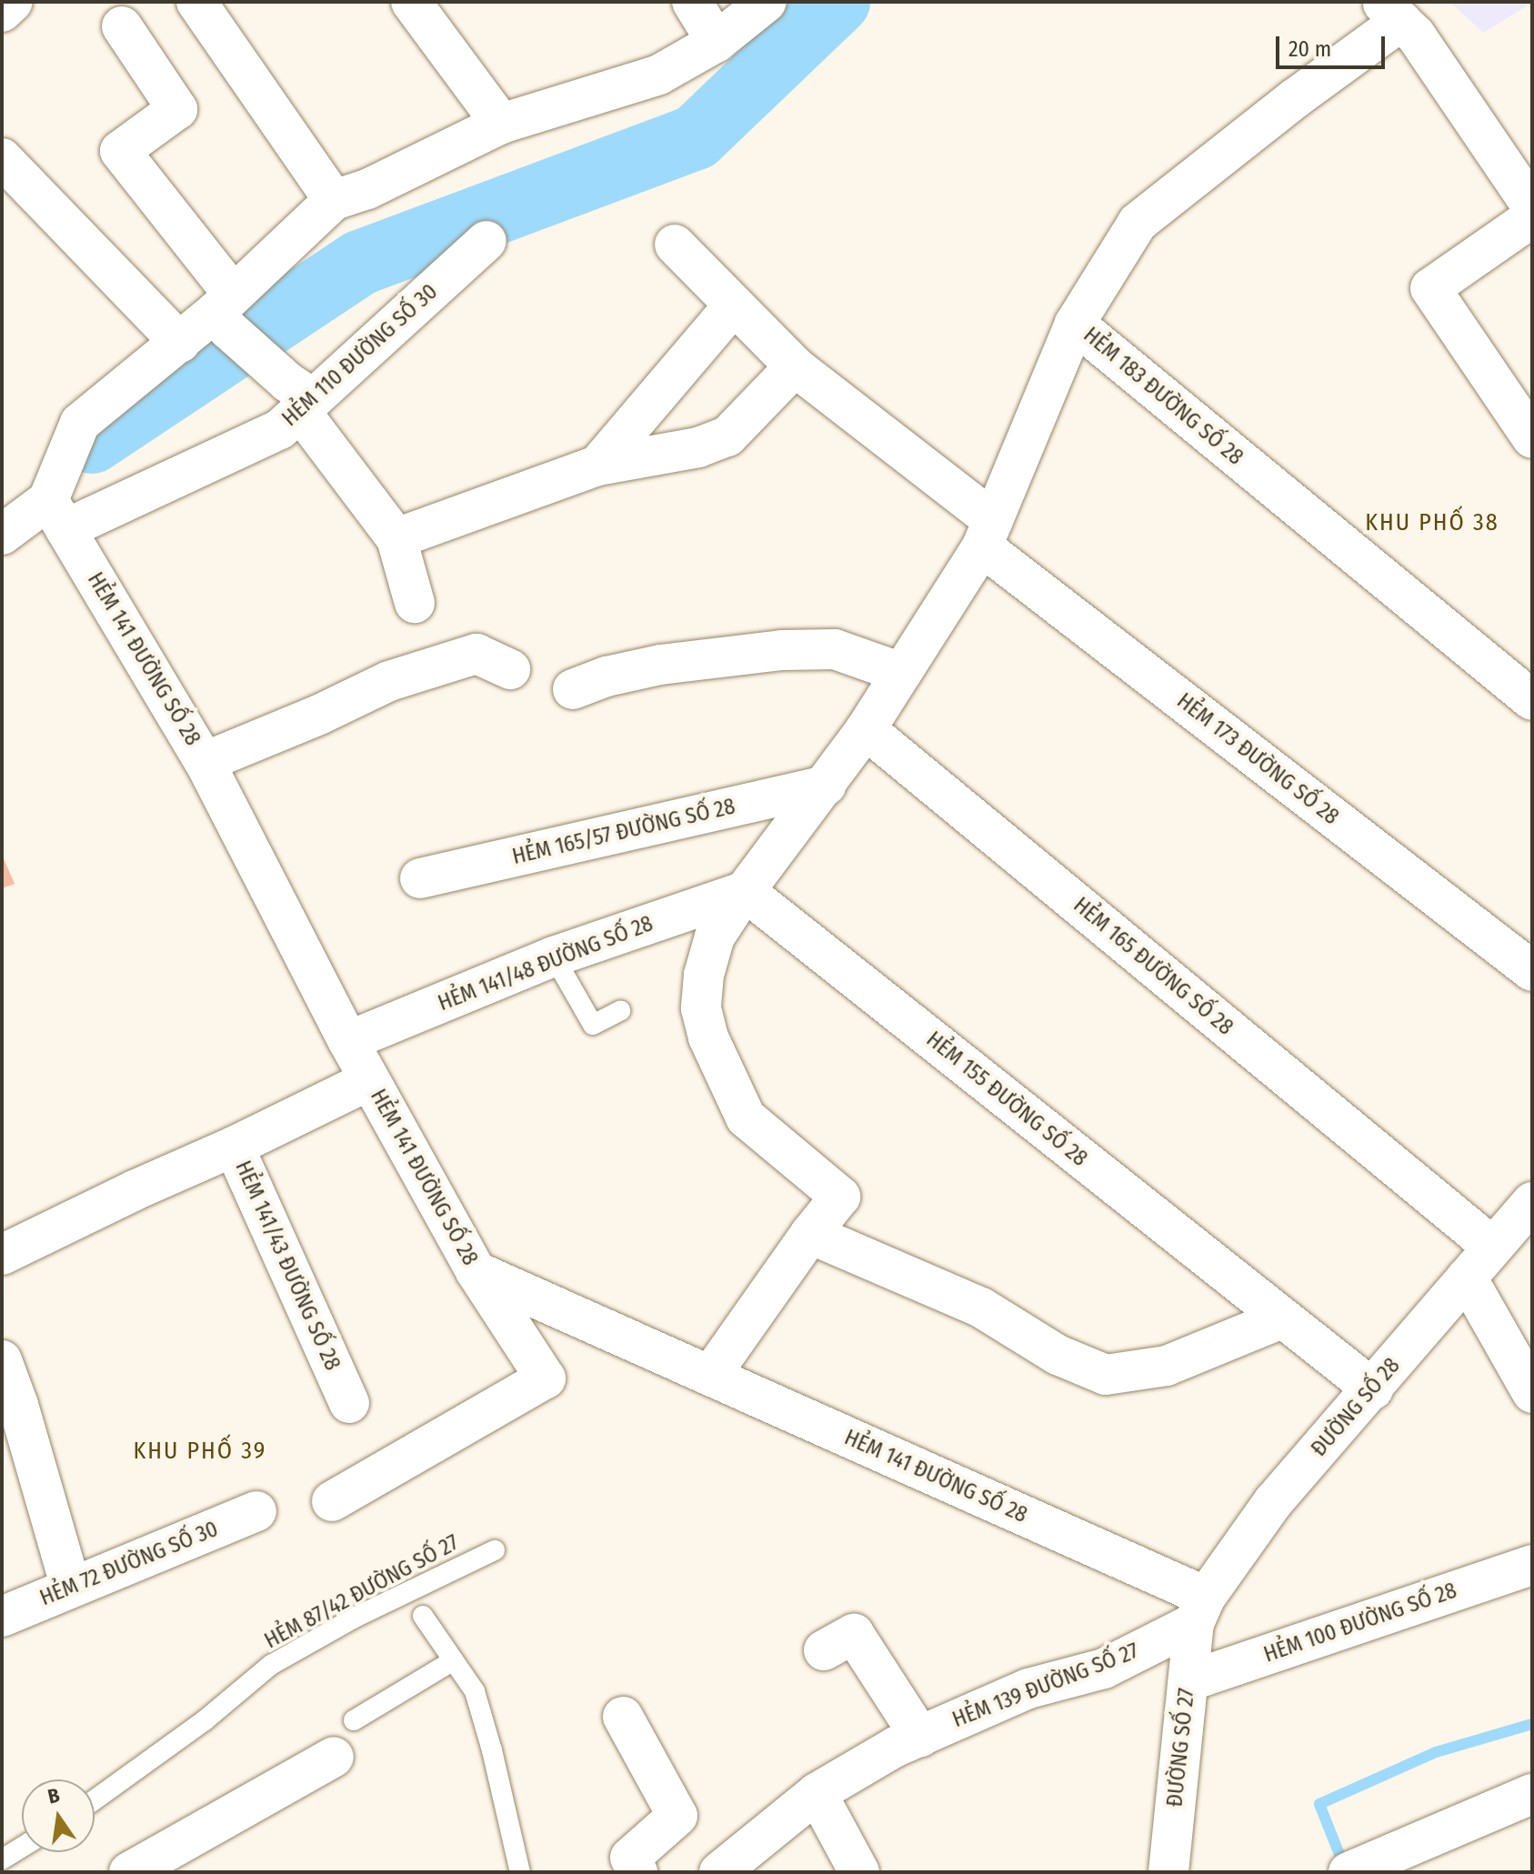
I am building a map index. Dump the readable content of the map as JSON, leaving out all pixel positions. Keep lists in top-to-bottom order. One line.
{"streets":{"street":["HẺM 110 ĐƯỜNG SỐ 30","HẺM 183 ĐƯỜNG SỐ 28","HẺM 141 ĐƯỜNG SỐ 28","HẺM 173 ĐƯỜNG SỐ 28","HẺM 165/57 ĐƯỜNG SỐ 28","HẺM 141/48 ĐƯỜNG SỐ 28","HẺM 165 ĐƯỜNG SỐ 28","HẺM 155 ĐƯỜNG SỐ 28","HẺM 141/43 ĐƯỜNG SỐ 28","ĐƯỜNG SỐ 28","HẺM 72 ĐƯỜNG SỐ 30","HẺM 100 ĐƯỜNG SỐ 28","HẺM 139 ĐƯỜNG SỐ 27","ĐƯỜNG SỐ 27"],"lane":["HẺM 87/42 ĐƯỜNG SỐ 27"]},"crossings":[["HẺM 110 ĐƯỜNG SỐ 30","HẺM 141 ĐƯỜNG SỐ 28"],["HẺM 141 ĐƯỜNG SỐ 28","HẺM 141/48 ĐƯỜNG SỐ 28"],["HẺM 141 ĐƯỜNG SỐ 28","HẺM 141/43 ĐƯỜNG SỐ 28"],["HẺM 141 ĐƯỜNG SỐ 28","ĐƯỜNG SỐ 28"],["HẺM 141 ĐƯỜNG SỐ 28","HẺM 139 ĐƯỜNG SỐ 27"],["HẺM 141 ĐƯỜNG SỐ 28","ĐƯỜNG SỐ 27"],["HẺM 141/48 ĐƯỜNG SỐ 28","HẺM 155 ĐƯỜNG SỐ 28"],["HẺM 165 ĐƯỜNG SỐ 28","ĐƯỜNG SỐ 28"],["HẺM 155 ĐƯỜNG SỐ 28","ĐƯỜNG SỐ 28"],["ĐƯỜNG SỐ 28","HẺM 139 ĐƯỜNG SỐ 27"],["ĐƯỜNG SỐ 28","ĐƯỜNG SỐ 27"],["HẺM 100 ĐƯỜNG SỐ 28","ĐƯỜNG SỐ 27"],["HẺM 139 ĐƯỜNG SỐ 27","ĐƯỜNG SỐ 27"]],"districts":["KHU PHỐ 38","KHU PHỐ 39"],"scale_bar":"20 m","north":"top"}
